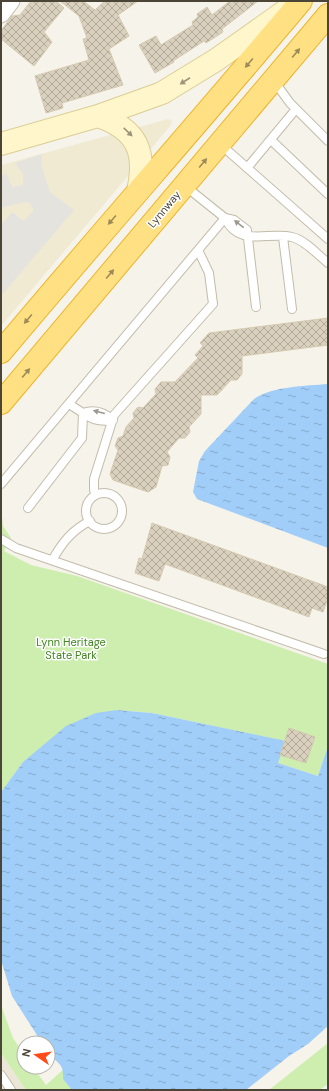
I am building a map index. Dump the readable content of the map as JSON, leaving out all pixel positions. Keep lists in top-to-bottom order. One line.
{"streets":{"highway":["Lynnway"]},"parks":["Lynn Heritage State Park"],"north":"left"}
